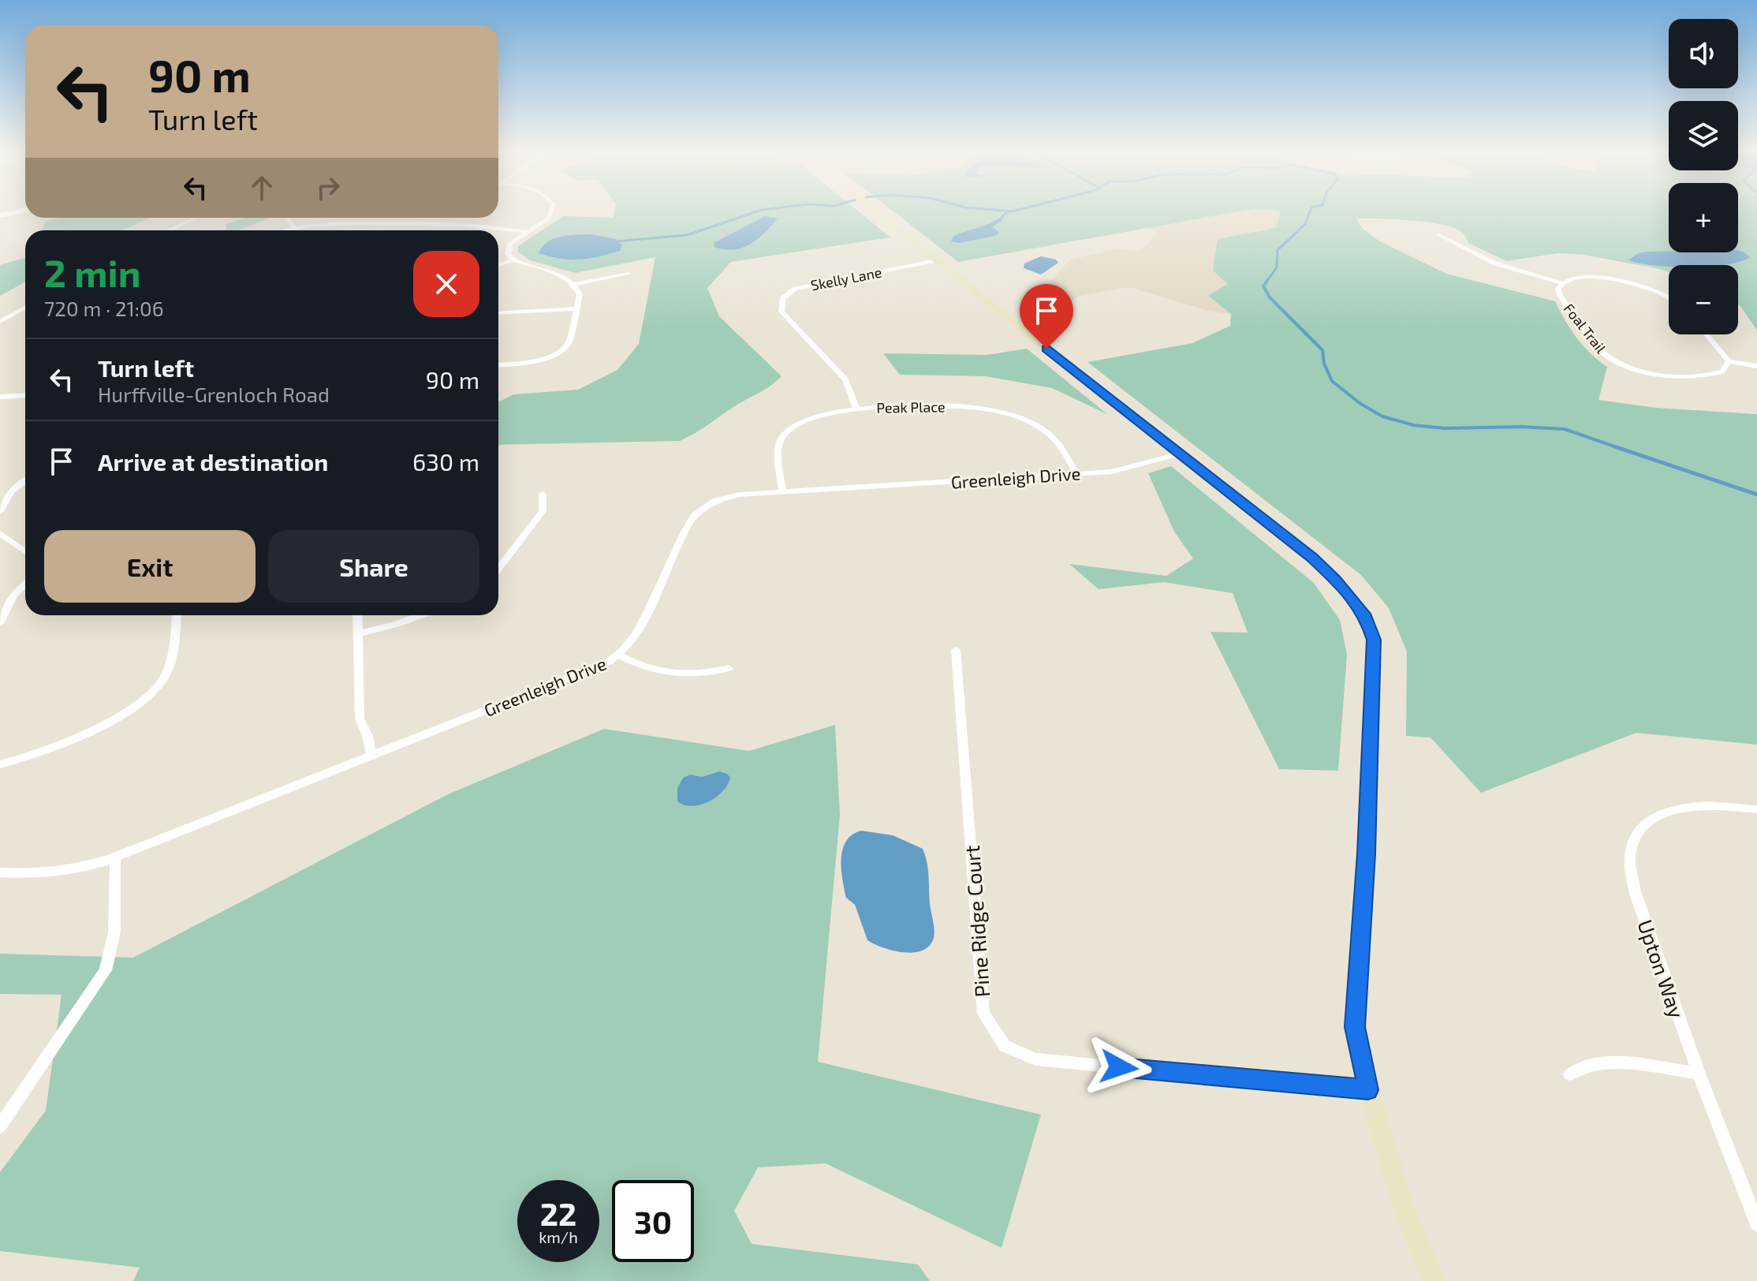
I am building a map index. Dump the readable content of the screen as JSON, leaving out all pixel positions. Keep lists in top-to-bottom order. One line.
{"streets":{"street":["Skelly Lane","Foal Trail","Peak Place","Greenleigh Drive","Pine Ridge Court","Upton Way"]},"crossings":[["Skelly Lane","Peak Place"],["Peak Place","Greenleigh Drive"]],"page":{"map_buttons":["+","−"],"turn":["90 m","Turn left"],"heading":["2 min","720 m · 21:06"],"list":[{"name":"Turn left","note":"Hurffville-Grenloch Road","value":"90 m"},{"name":"Arrive at destination","value":"630 m"}],"buttons":["Exit","Share"],"speed":"22 km/h","limit":"30"}}
